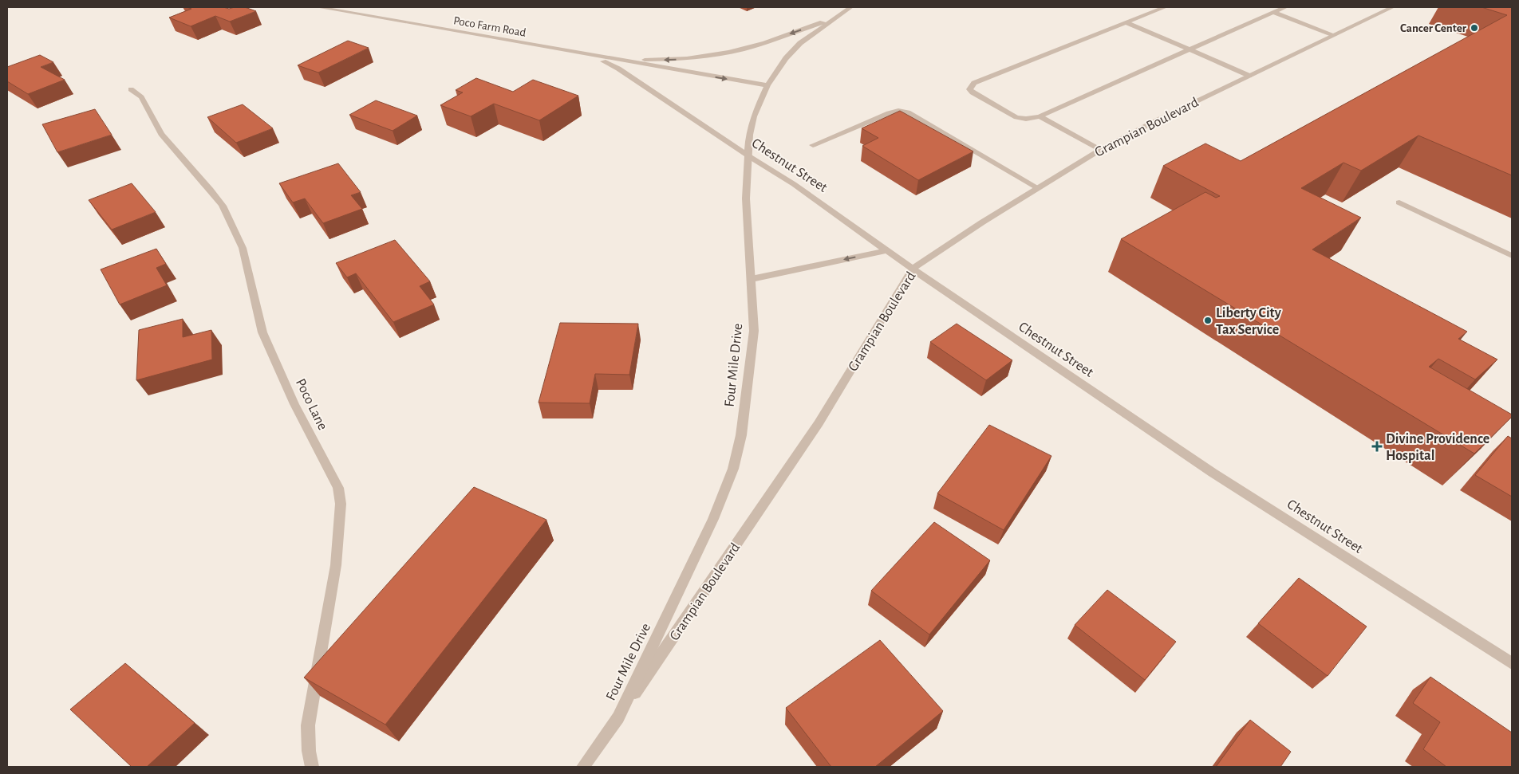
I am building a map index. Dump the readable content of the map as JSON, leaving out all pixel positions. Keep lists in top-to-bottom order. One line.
{"streets":{"street":["Poco Farm Road","Grampian Boulevard","Chestnut Street","Four Mile Drive","Poco Lane"]},"crossings":[["Poco Farm Road","Chestnut Street"],["Grampian Boulevard","Chestnut Street"],["Grampian Boulevard","Four Mile Drive"],["Chestnut Street","Four Mile Drive"]],"places":{"other":["Cancer Center","Liberty City Tax Service"],"health":["Divine Providence Hospital"]}}
